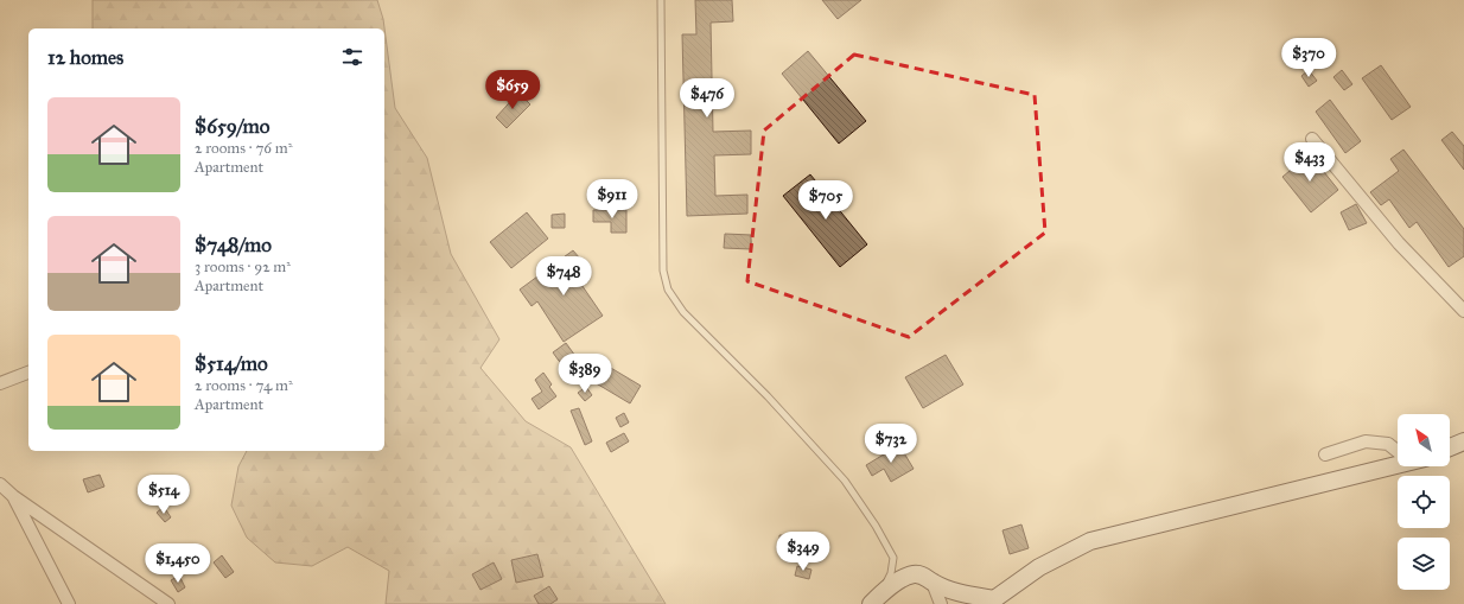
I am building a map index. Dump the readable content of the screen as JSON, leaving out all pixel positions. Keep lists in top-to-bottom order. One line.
{"north":"top left","page":{"heading":"12 homes","price":["$370","$659","$476","$433","$911","$705","$748","$389","$732","$514","$349","$1,450"],"list":[{"name":"$659/mo","note":"2 rooms · 76 m² · Apartment"},{"name":"$748/mo","note":"3 rooms · 92 m² · Apartment"},{"name":"$514/mo","note":"2 rooms · 74 m² · Apartment"}]}}
